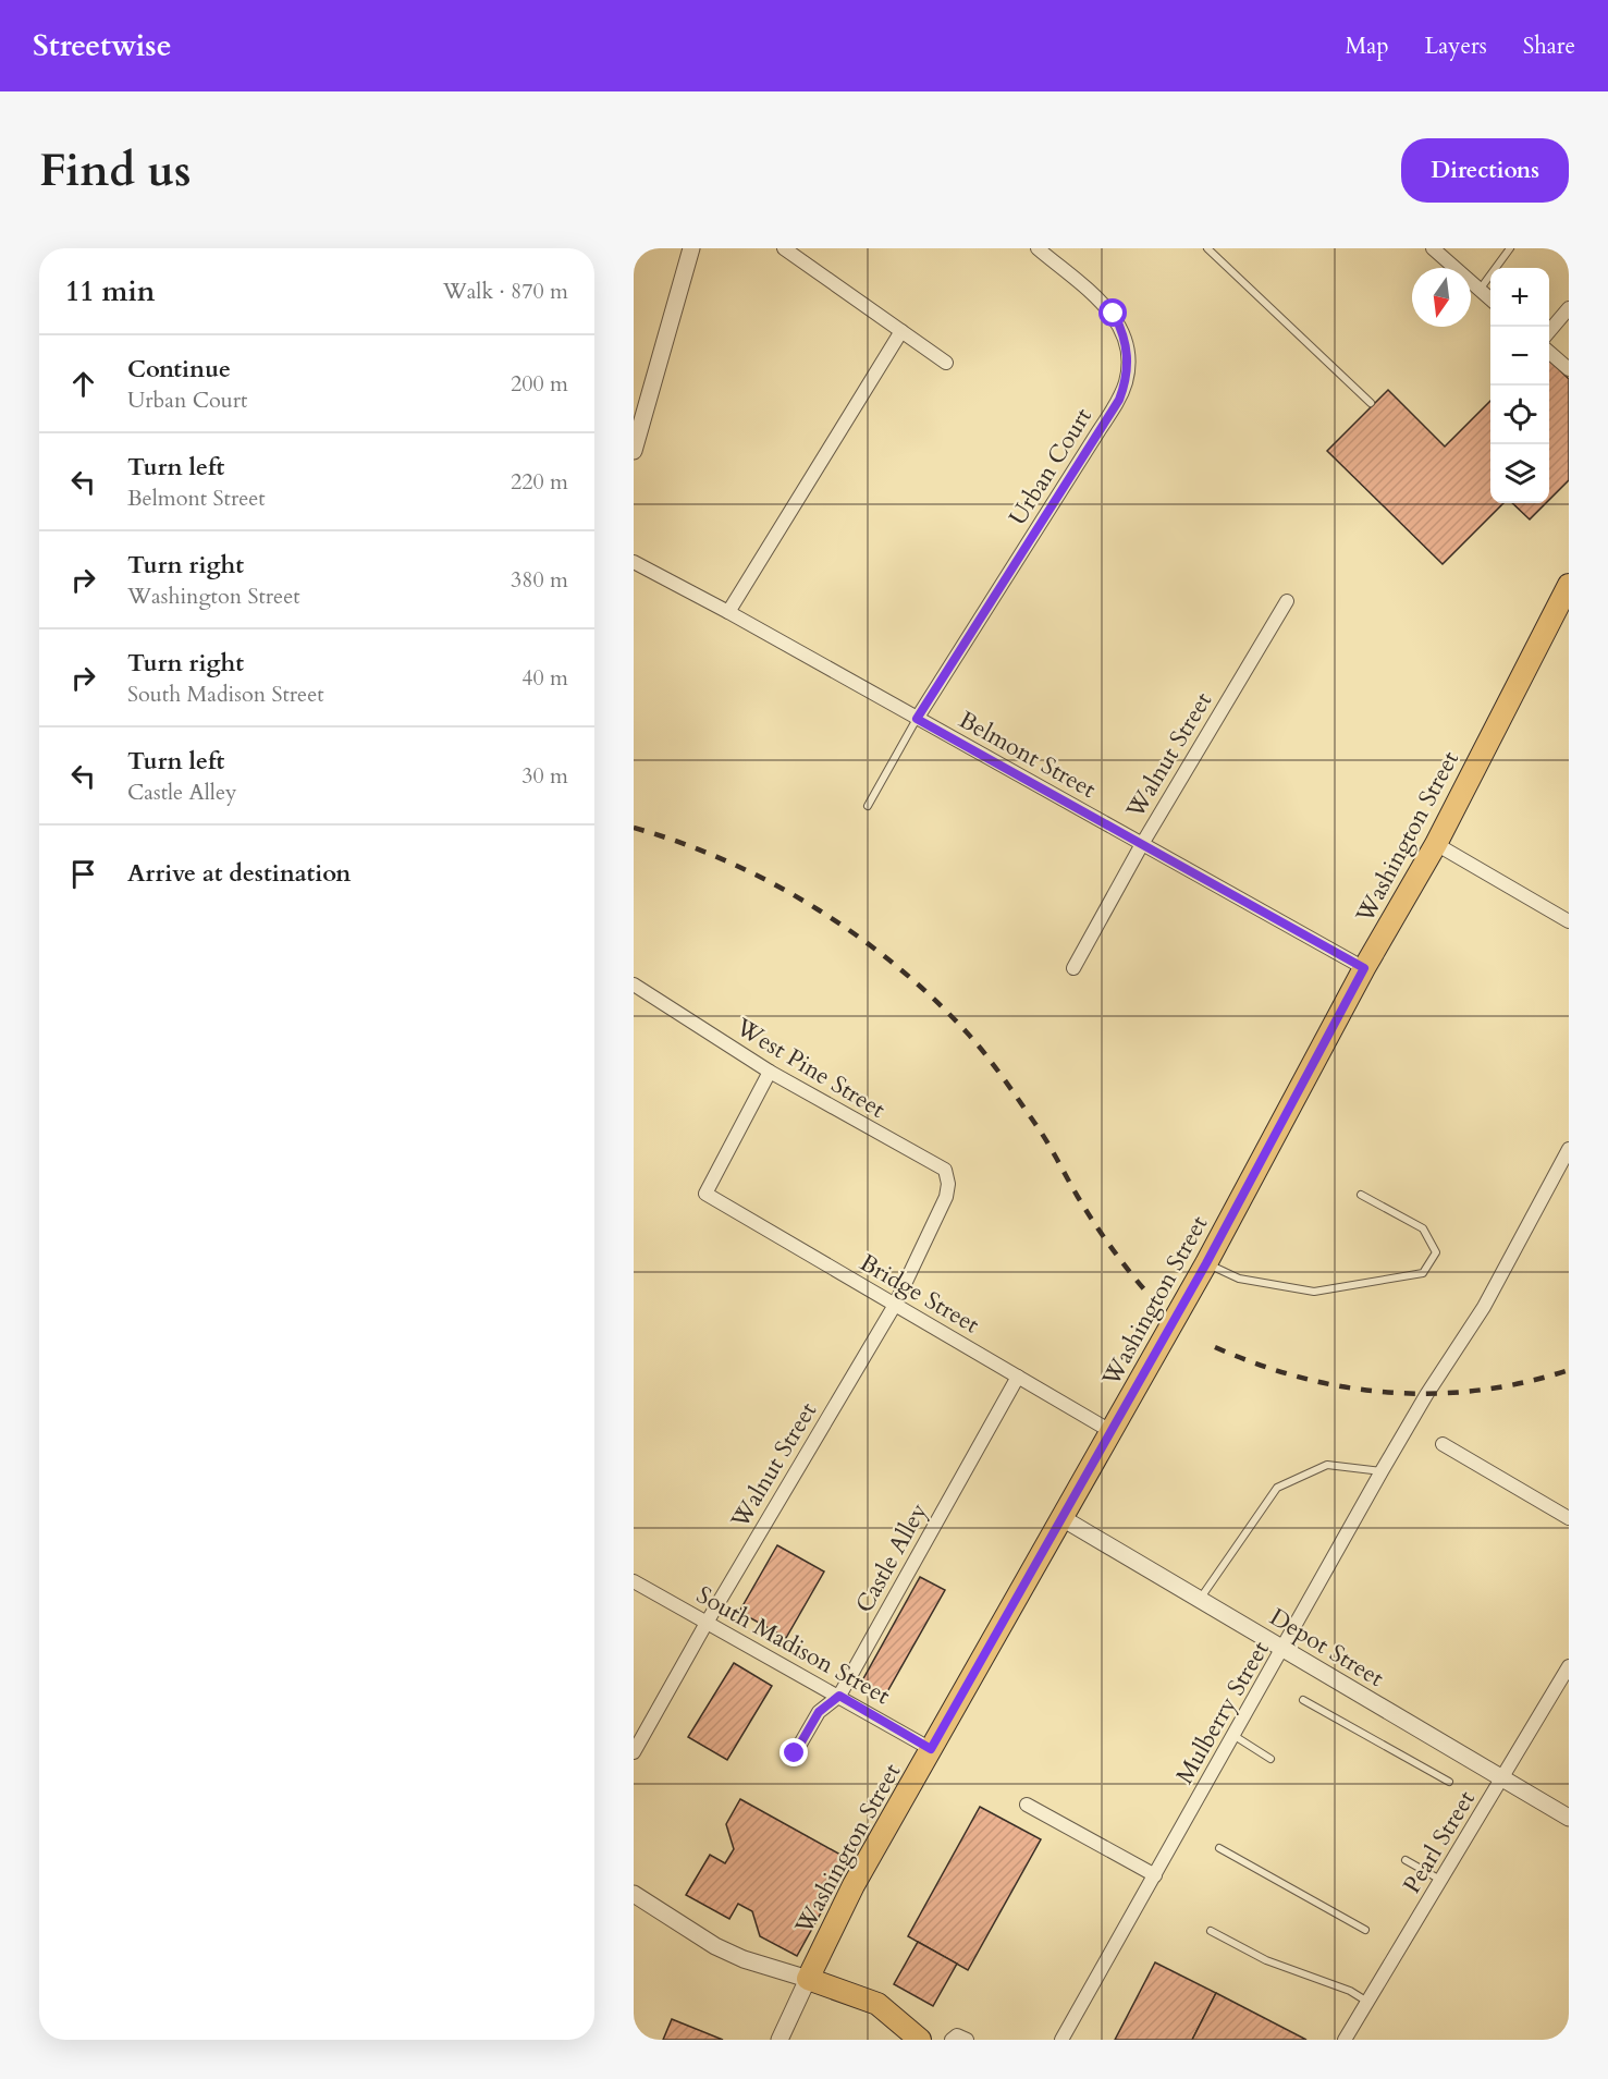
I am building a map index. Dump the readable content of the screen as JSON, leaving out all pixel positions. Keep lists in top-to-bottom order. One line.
{"streets":{"main road":["Washington Street"],"street":["Urban Court","Belmont Street","Walnut Street","West Pine Street","Bridge Street","Castle Alley","South Madison Street","Depot Street","Mulberry Street","Pearl Street"]},"crossings":[["Urban Court","Belmont Street"],["Belmont Street","Walnut Street"],["Belmont Street","Washington Street"],["Walnut Street","West Pine Street"],["Walnut Street","Bridge Street"],["Walnut Street","South Madison Street"],["Washington Street","Bridge Street"],["Washington Street","South Madison Street"],["Washington Street","Depot Street"],["West Pine Street","Bridge Street"],["Bridge Street","Castle Alley"],["Castle Alley","South Madison Street"],["Depot Street","Mulberry Street"],["Depot Street","Pearl Street"]],"north":"bottom","page":{"header":"Streetwise","nav":["Map","Layers","Share"],"buttons":"Directions","title":"Find us","heading":["11 min","Walk · 870 m"],"map_buttons":["+","−"],"list":[["Continue","Urban Court","200 m"],["Turn left","Belmont Street","220 m"],["Turn right","Washington Street","380 m"],["Turn right","South Madison Street","40 m"],["Turn left","Castle Alley","30 m"],"Arrive at destination"]}}
